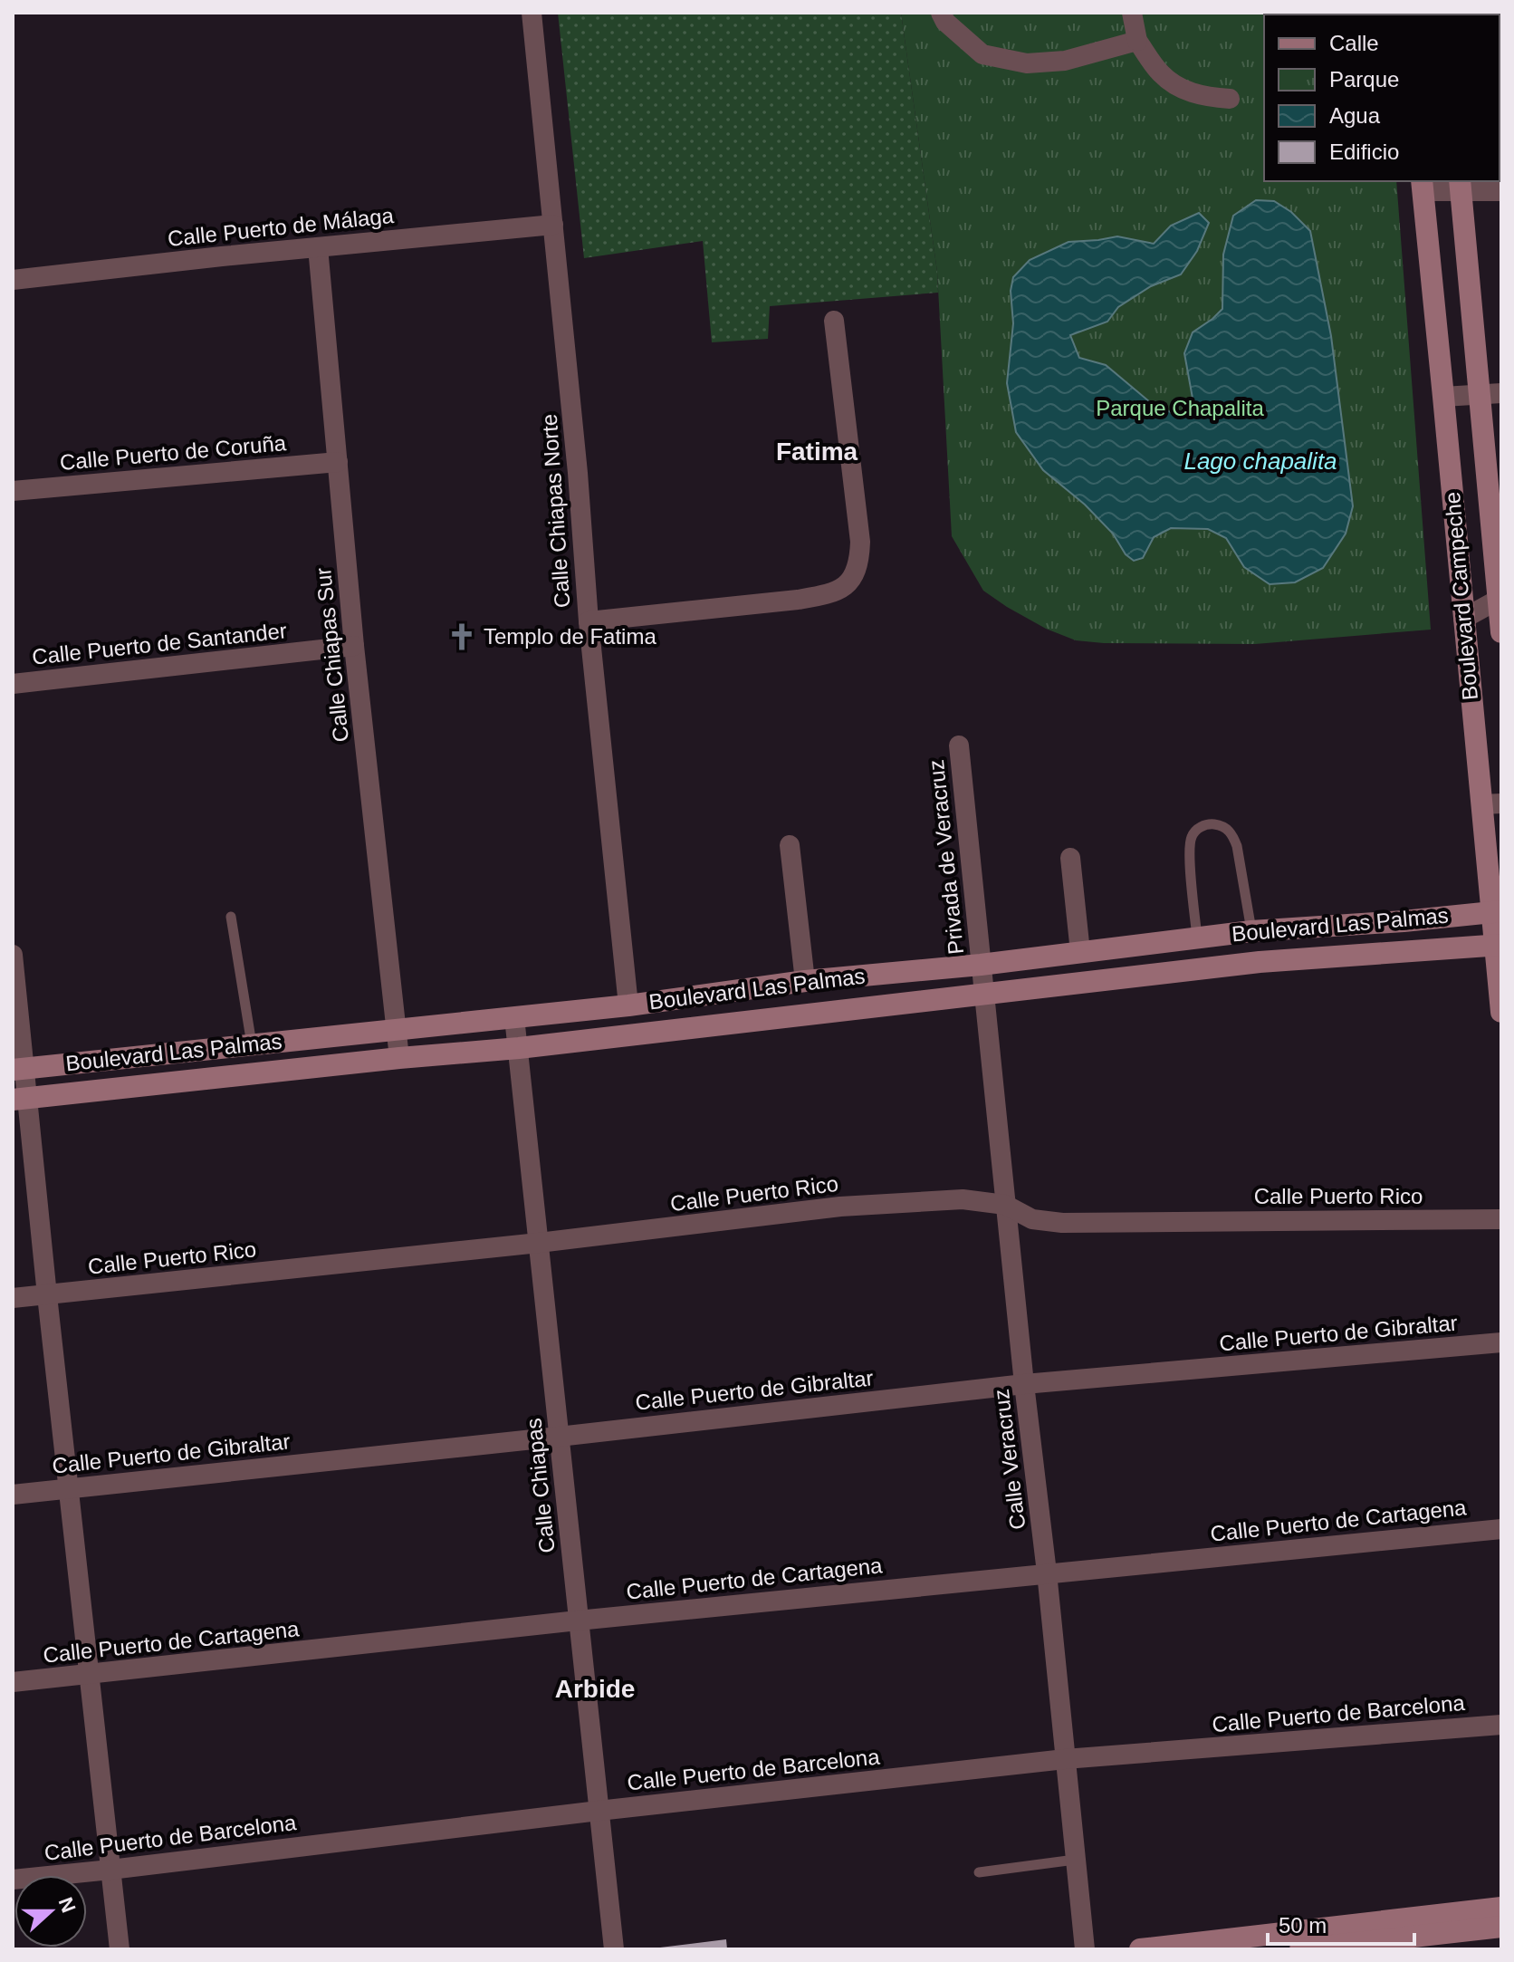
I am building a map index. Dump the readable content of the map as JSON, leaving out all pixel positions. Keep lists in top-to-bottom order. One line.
{"streets":{"street":["Calle Puerto de Málaga","Calle Puerto de Coruña","Calle Chiapas Norte","Boulevard Campeche","Calle Puerto de Santander","Calle Chiapas Sur","Privada de Veracruz","Boulevard Las Palmas","Calle Puerto Rico","Calle Puerto de Gibraltar","Calle Veracruz","Calle Chiapas","Calle Puerto de Cartagena","Calle Puerto de Barcelona"]},"crossings":[["Calle Puerto de Málaga","Calle Chiapas Norte"],["Calle Puerto de Málaga","Calle Chiapas Sur"],["Calle Puerto de Coruña","Calle Chiapas Sur"],["Calle Chiapas Norte","Boulevard Las Palmas"],["Boulevard Campeche","Boulevard Las Palmas"],["Calle Puerto de Santander","Calle Chiapas Sur"],["Calle Chiapas Sur","Boulevard Las Palmas"],["Privada de Veracruz","Boulevard Las Palmas"],["Privada de Veracruz","Calle Veracruz"],["Boulevard Las Palmas","Calle Veracruz"],["Boulevard Las Palmas","Calle Chiapas"],["Calle Puerto Rico","Calle Veracruz"],["Calle Puerto Rico","Calle Chiapas"],["Calle Puerto de Gibraltar","Calle Veracruz"],["Calle Puerto de Gibraltar","Calle Chiapas"],["Calle Veracruz","Calle Puerto de Cartagena"],["Calle Veracruz","Calle Puerto de Barcelona"],["Calle Chiapas","Calle Puerto de Cartagena"],["Calle Chiapas","Calle Puerto de Barcelona"]],"districts":["Fatima","Arbide"],"water":["Lago chapalita"],"parks":["Parque Chapalita"],"places":{"church":["Templo de Fatima"]},"legend":["Calle","Parque","Agua","Edificio"],"scale_bar":"50 m","north":"right"}
